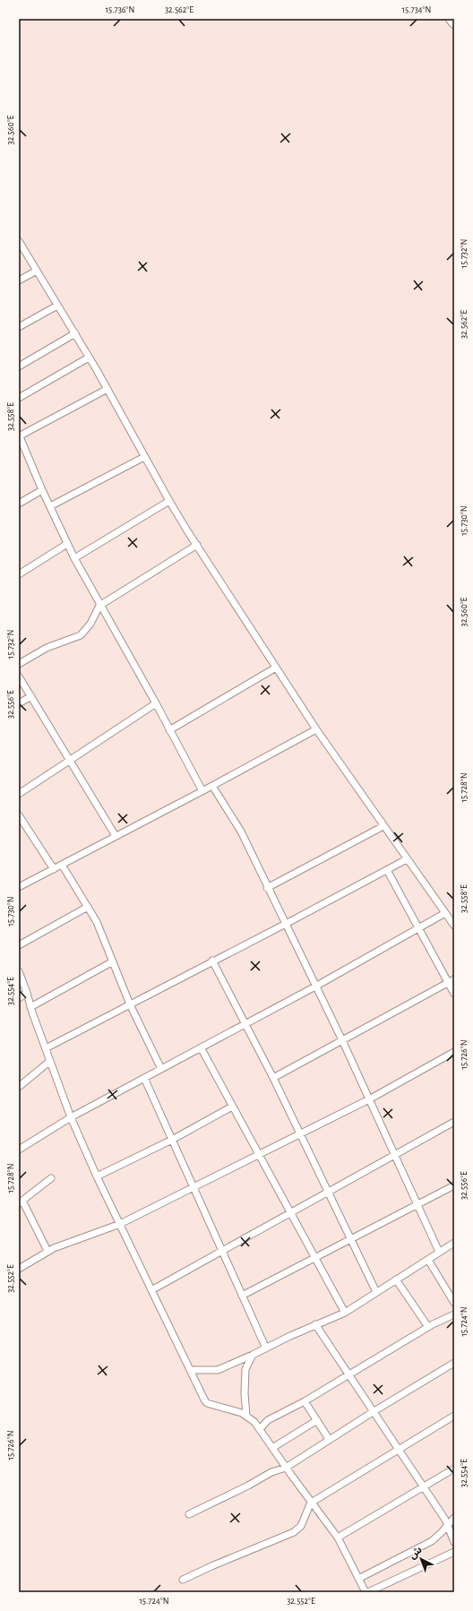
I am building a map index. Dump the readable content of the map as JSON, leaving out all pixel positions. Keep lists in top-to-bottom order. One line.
{"north":"top left","coordinates":["15.736°N","32.562°E","15.734°N","32.560°E","15.732°N","32.558°E","15.730°N","32.556°E","15.728°N","32.554°E","15.726°N","32.552°E","15.724°N"]}
